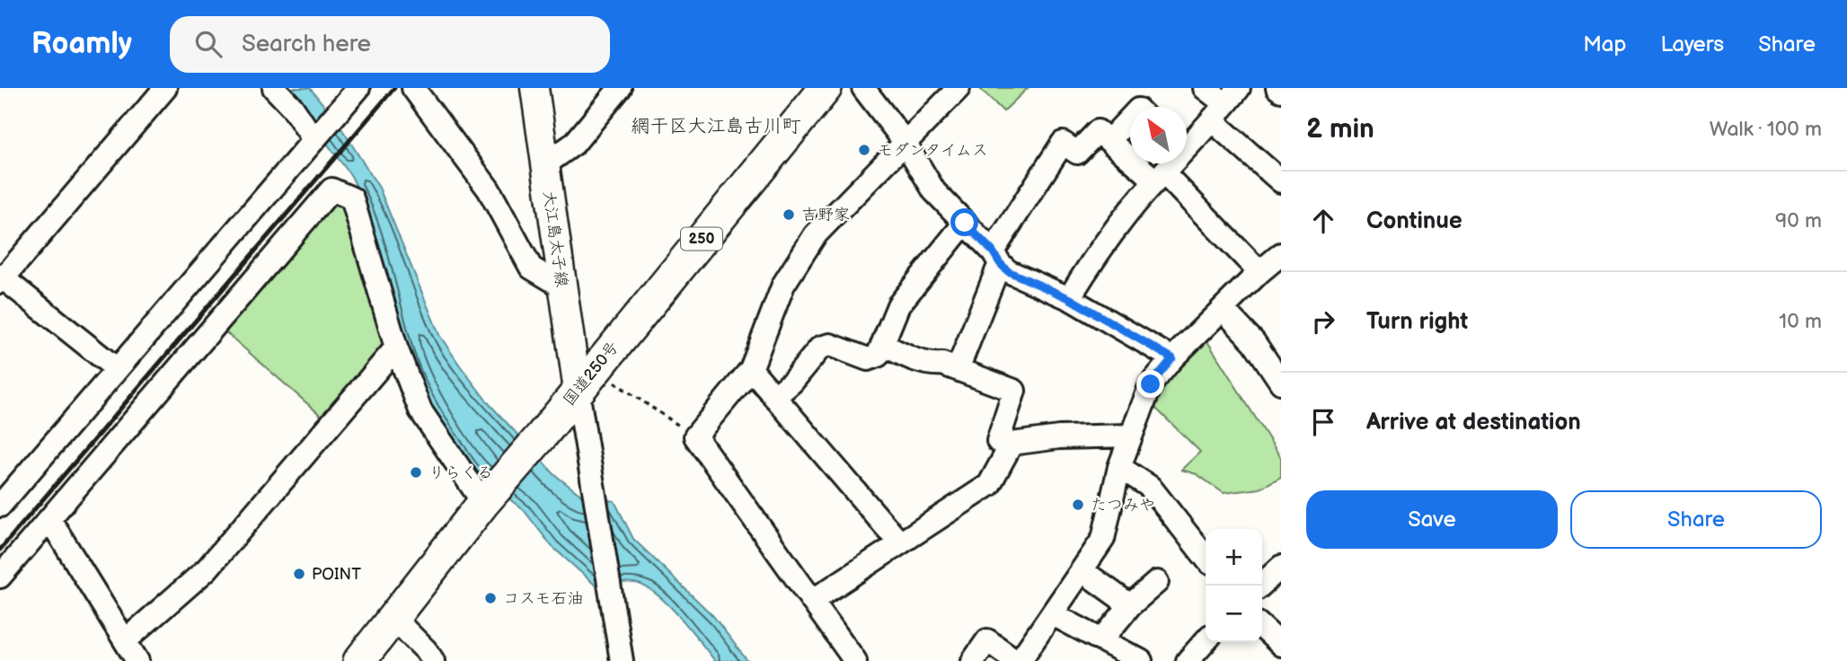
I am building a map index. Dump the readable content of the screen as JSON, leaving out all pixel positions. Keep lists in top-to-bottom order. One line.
{"streets":{"highway":["250","国道250号"],"main road":["大江島太子線"]},"crossings":[["大江島太子線","国道250号"]],"districts":["網干区大江島古川町"],"places":["モダンタイムス","吉野家","りらくる","たつみや","POINT","コスモ石油"],"north":"top left","page":{"header":"Roamly","search":"Search here","nav":["Map","Layers","Share"],"heading":["2 min","Walk · 100 m"],"list":[["Continue","90 m"],["Turn right","10 m"],"Arrive at destination"],"buttons":["Save","Share"],"map_buttons":["+","−"]}}
